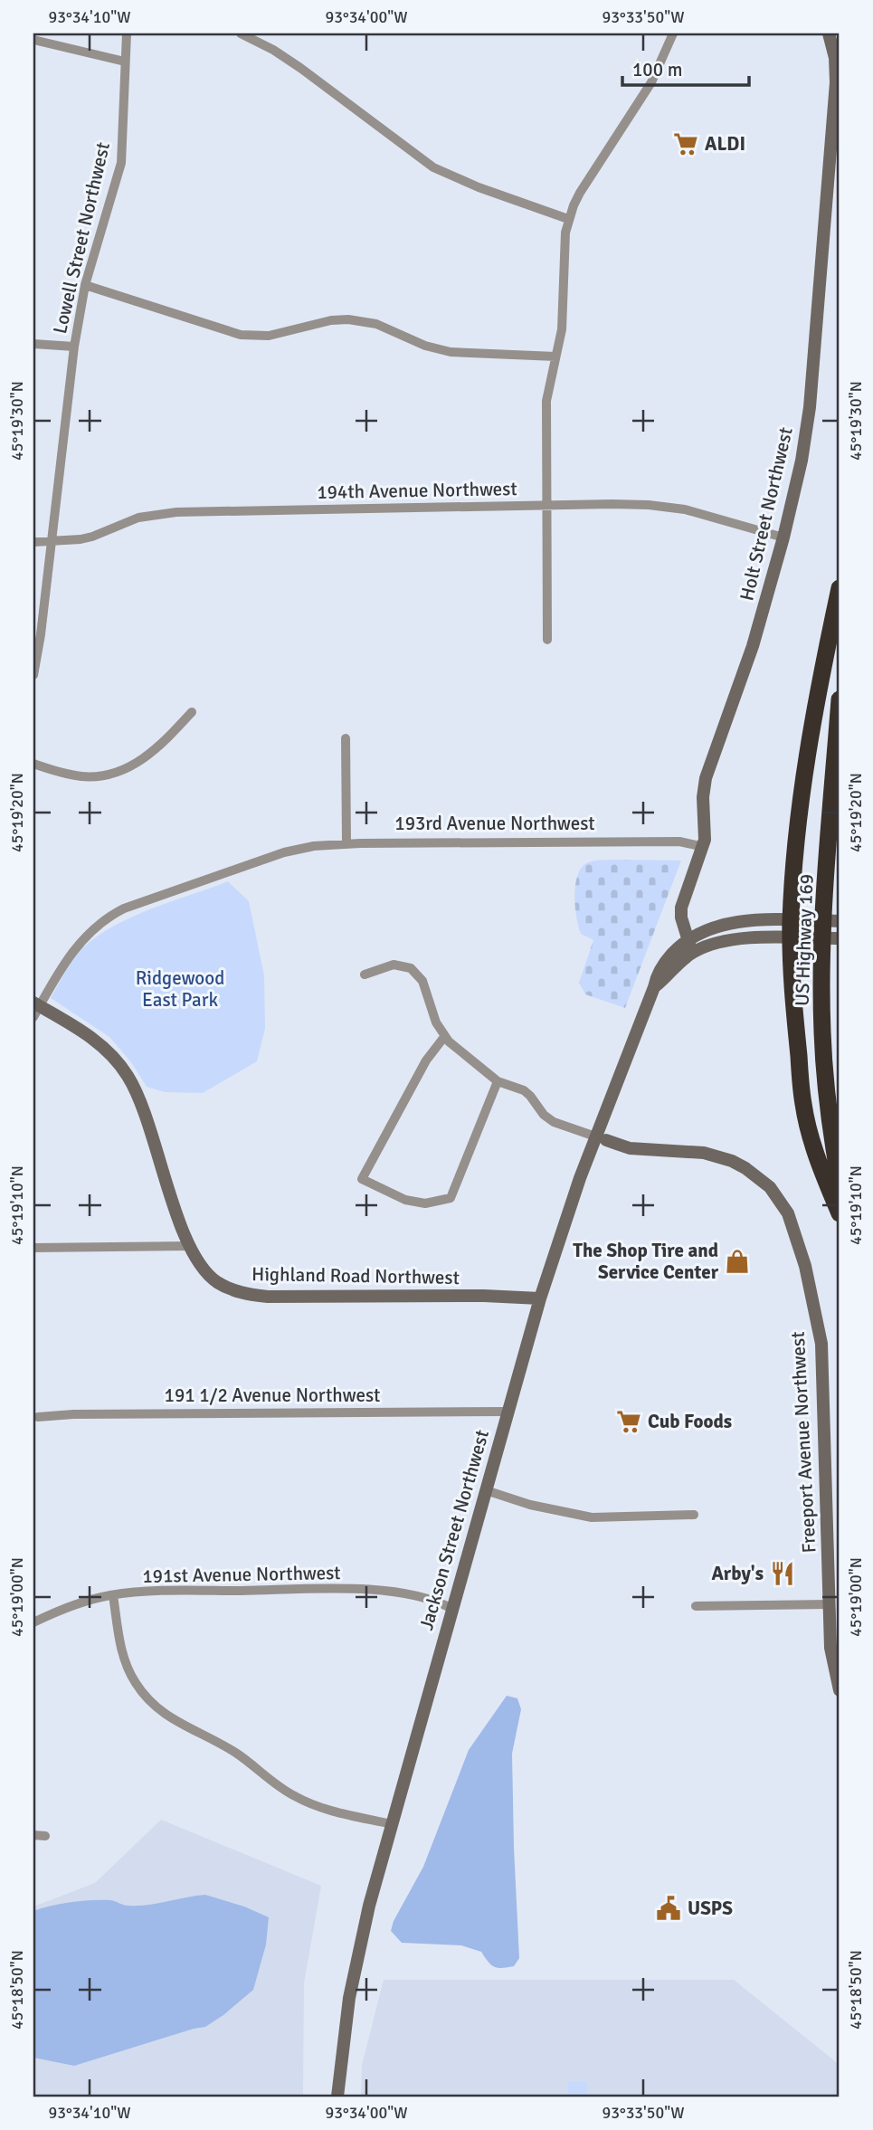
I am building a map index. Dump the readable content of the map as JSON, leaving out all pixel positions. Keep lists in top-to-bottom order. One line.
{"streets":{"highway":["US Highway 169"],"street":["Lowell Street Northwest","194th Avenue Northwest","Holt Street Northwest","193rd Avenue Northwest","Highland Road Northwest","191 1/2 Avenue Northwest","Freeport Avenue Northwest","Jackson Street Northwest","191st Avenue Northwest"]},"crossings":[["Lowell Street Northwest","194th Avenue Northwest"],["194th Avenue Northwest","Holt Street Northwest"],["Holt Street Northwest","193rd Avenue Northwest"],["Holt Street Northwest","Jackson Street Northwest"],["193rd Avenue Northwest","Highland Road Northwest"],["Highland Road Northwest","Jackson Street Northwest"],["191 1/2 Avenue Northwest","Jackson Street Northwest"],["Freeport Avenue Northwest","Jackson Street Northwest"],["Jackson Street Northwest","191st Avenue Northwest"]],"parks":["Ridgewood East Park"],"places":{"supermarket":["ALDI","Cub Foods"],"shop":["The Shop Tire and Service Center"],"restaurant":["Arby's"],"public building":["USPS"]},"scale_bar":"100 m","coordinates":["93°34'10\"W","93°34'00\"W","93°33'50\"W","45°19'30\"N","45°19'20\"N","45°19'10\"N","45°19'00\"N","45°18'50\"N"]}
